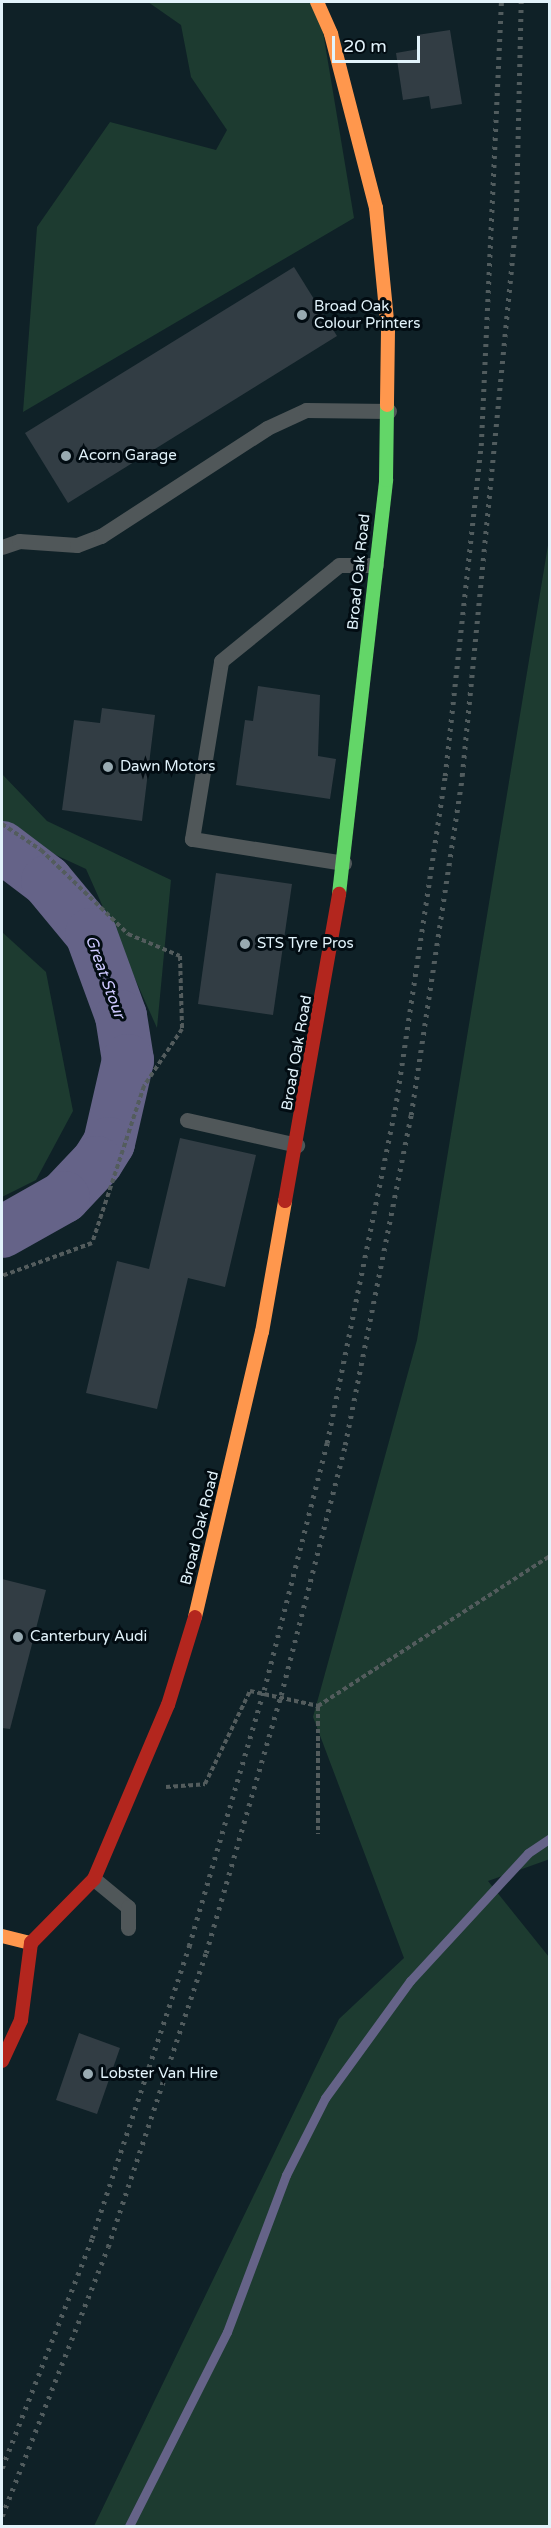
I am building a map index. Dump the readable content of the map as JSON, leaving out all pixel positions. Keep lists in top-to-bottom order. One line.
{"streets":{"street":["Broad Oak Road"]},"water":["Great Stour"],"places":["Broad Oak Colour Printers","Acorn Garage","Dawn Motors","STS Tyre Pros","Canterbury Audi","Lobster Van Hire"],"scale_bar":"20 m"}
